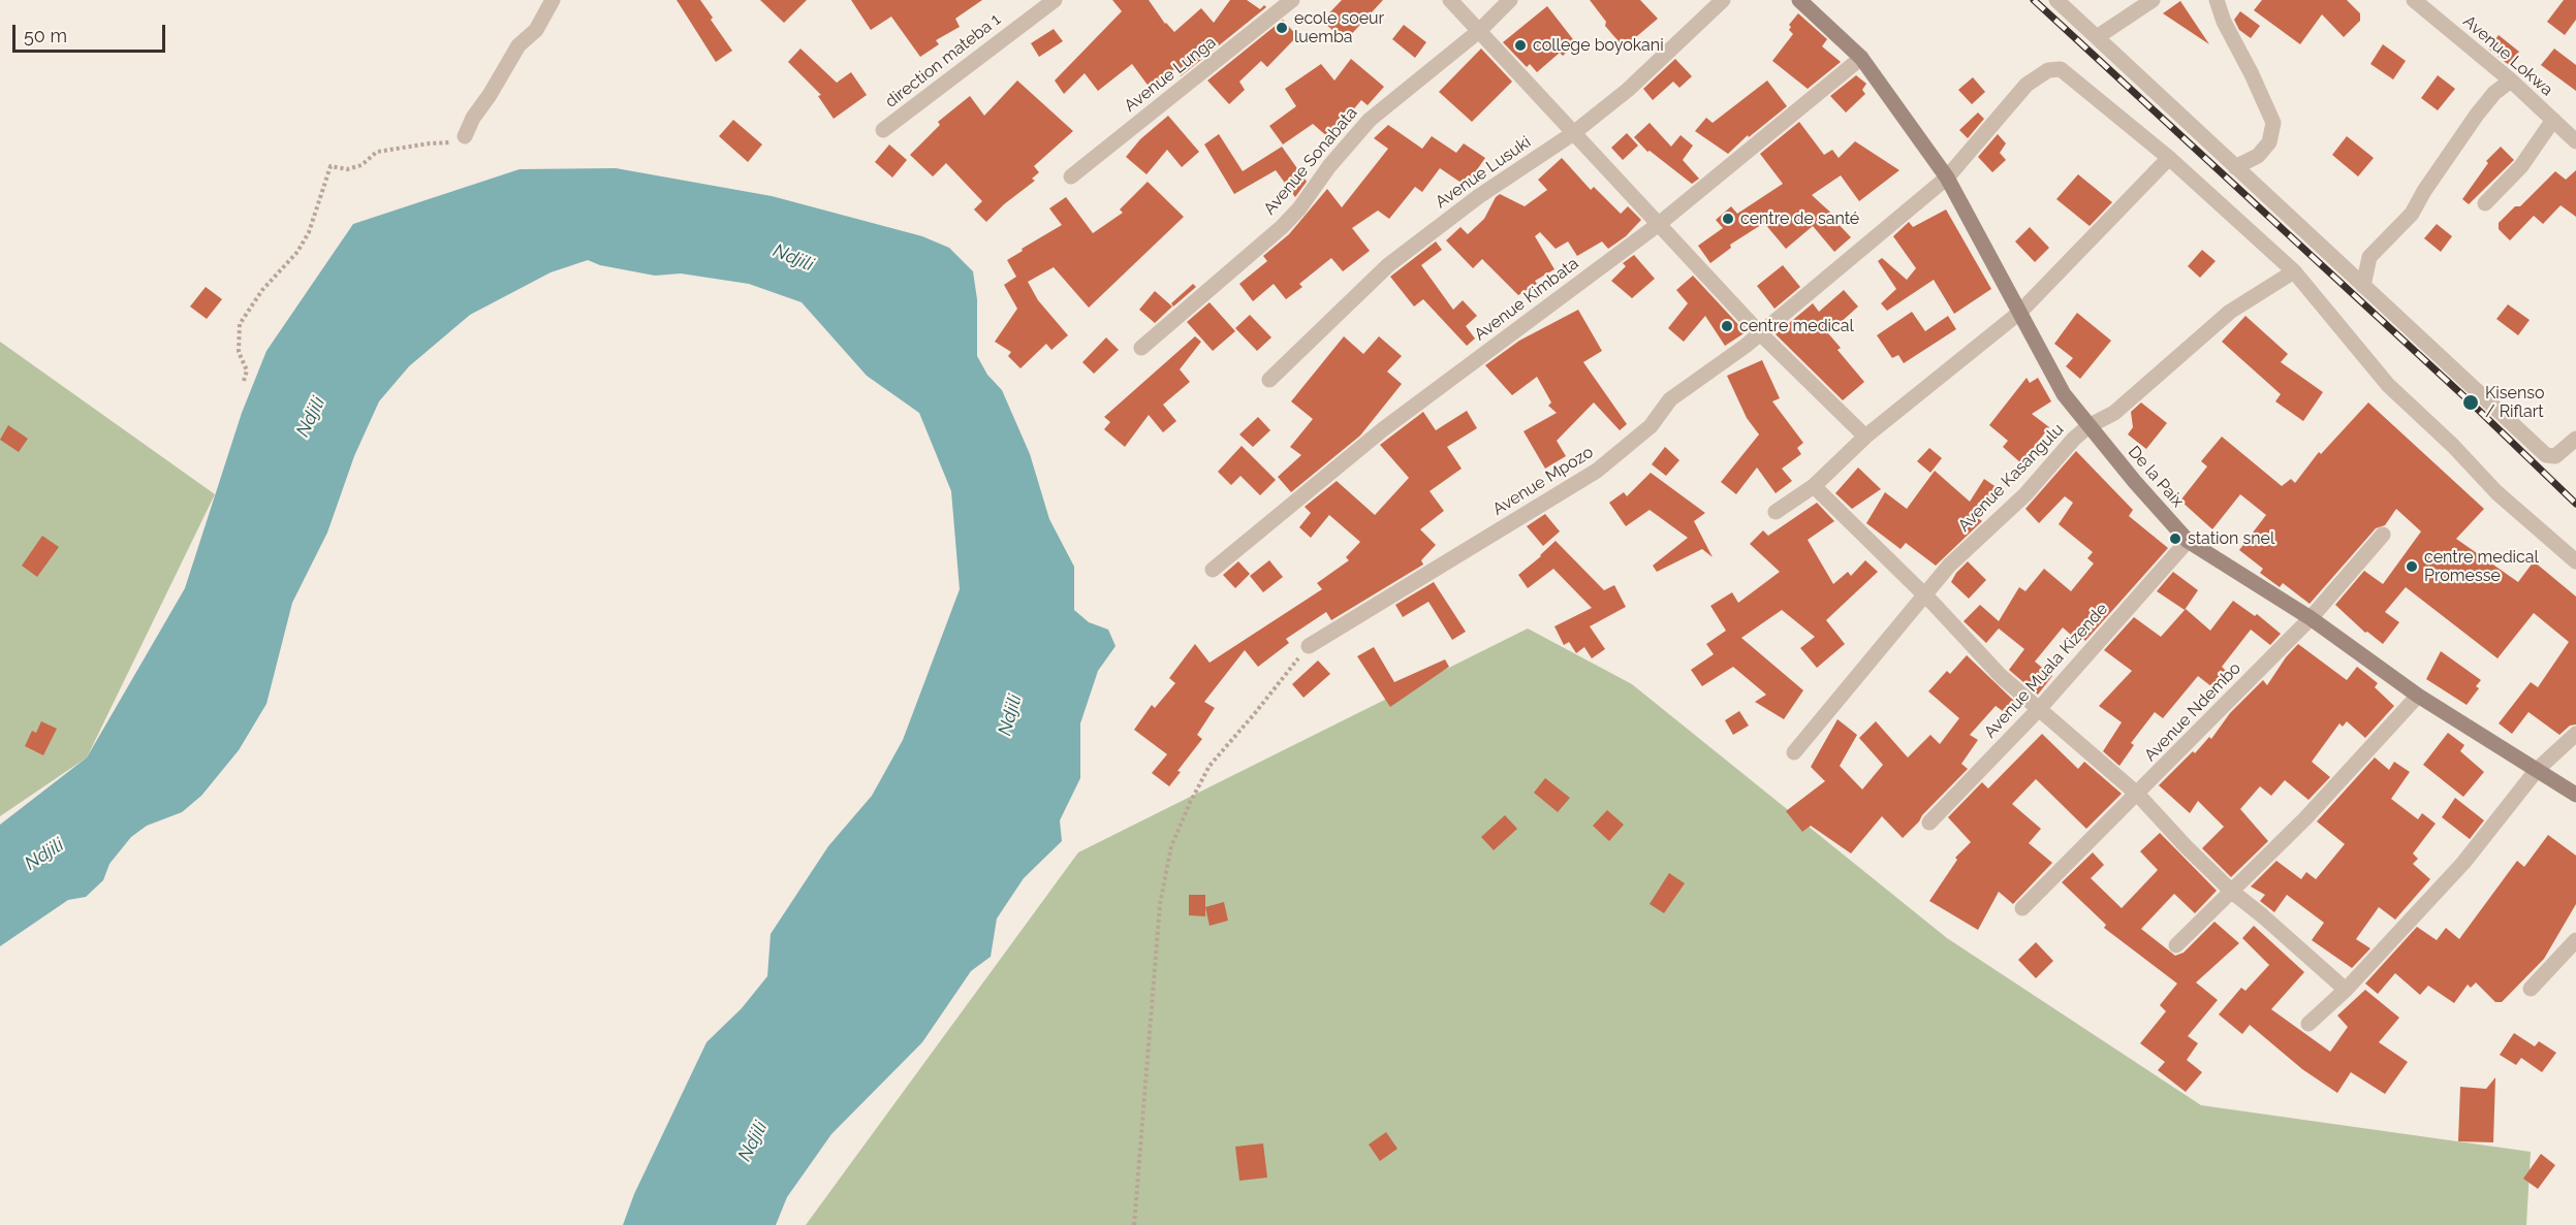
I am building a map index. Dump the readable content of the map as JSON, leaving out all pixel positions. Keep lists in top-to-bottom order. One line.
{"streets":{"street":["Avenue Lokwa","direction mateba 1","Avenue Lunga","Avenue Sonabata","Avenue Lusuki","Avenue Kimbata","De la Paix","Avenue Kasangulu","Avenue Mpozo","Avenue Muala Kizende","Avenue Ndembo"]},"crossings":[["Avenue Kimbata","De la Paix"],["De la Paix","Avenue Kasangulu"],["De la Paix","Avenue Mpozo"],["De la Paix","Avenue Muala Kizende"],["De la Paix","Avenue Ndembo"],["Avenue Kasangulu","Avenue Mpozo"]],"water":["Ndjili"],"places":["ecole soeur luemba","college boyokani","centre de santé","centre medical","Kisenso / Riflart","station snel","centre medical Promesse"],"scale_bar":"50 m"}
